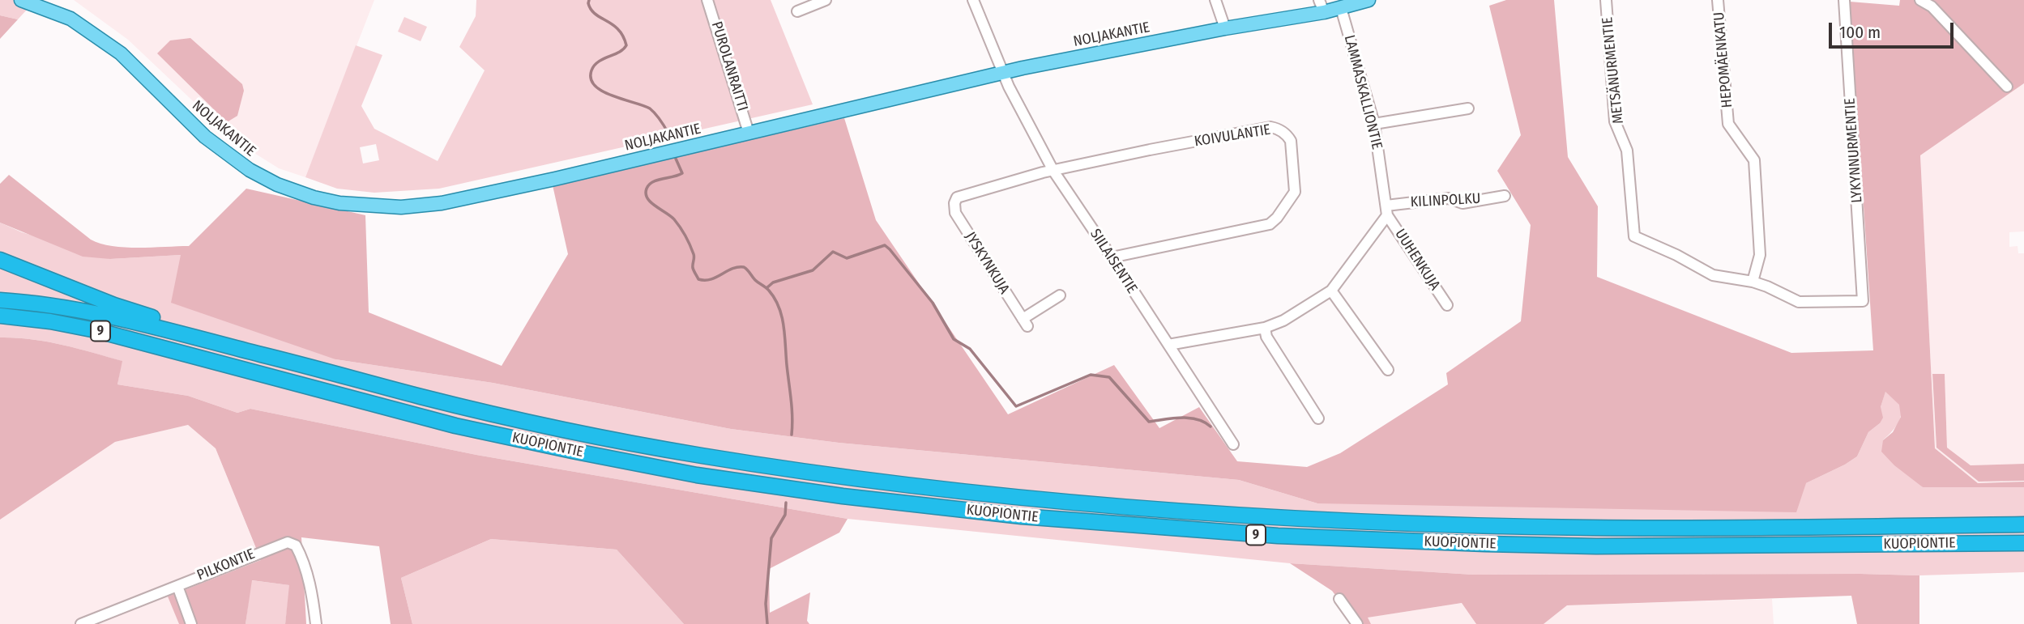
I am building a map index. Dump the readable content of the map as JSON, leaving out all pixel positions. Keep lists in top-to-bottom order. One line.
{"streets":{"highway":["9","KUOPIONTIE"],"main road":["NOLJAKANTIE"],"street":["HEPOMÄENKATU","PUROLANRAITTI","METSÄNURMENTIE","LAMMASKALLIONTIE","KOIVULANTIE","LYKYNNURMENTIE","KILINPOLKU","UUHENKUJA","SIILAISENTIE","JYSKYNKUJA","PILKONTIE"]},"crossings":[["NOLJAKANTIE","PUROLANRAITTI"],["NOLJAKANTIE","LAMMASKALLIONTIE"],["NOLJAKANTIE","SIILAISENTIE"],["HEPOMÄENKATU","METSÄNURMENTIE"],["METSÄNURMENTIE","LYKYNNURMENTIE"],["LAMMASKALLIONTIE","KILINPOLKU"],["LAMMASKALLIONTIE","UUHENKUJA"],["KOIVULANTIE","SIILAISENTIE"],["KOIVULANTIE","JYSKYNKUJA"],["KILINPOLKU","UUHENKUJA"],["SIILAISENTIE","JYSKYNKUJA"]],"scale_bar":"100 m"}
